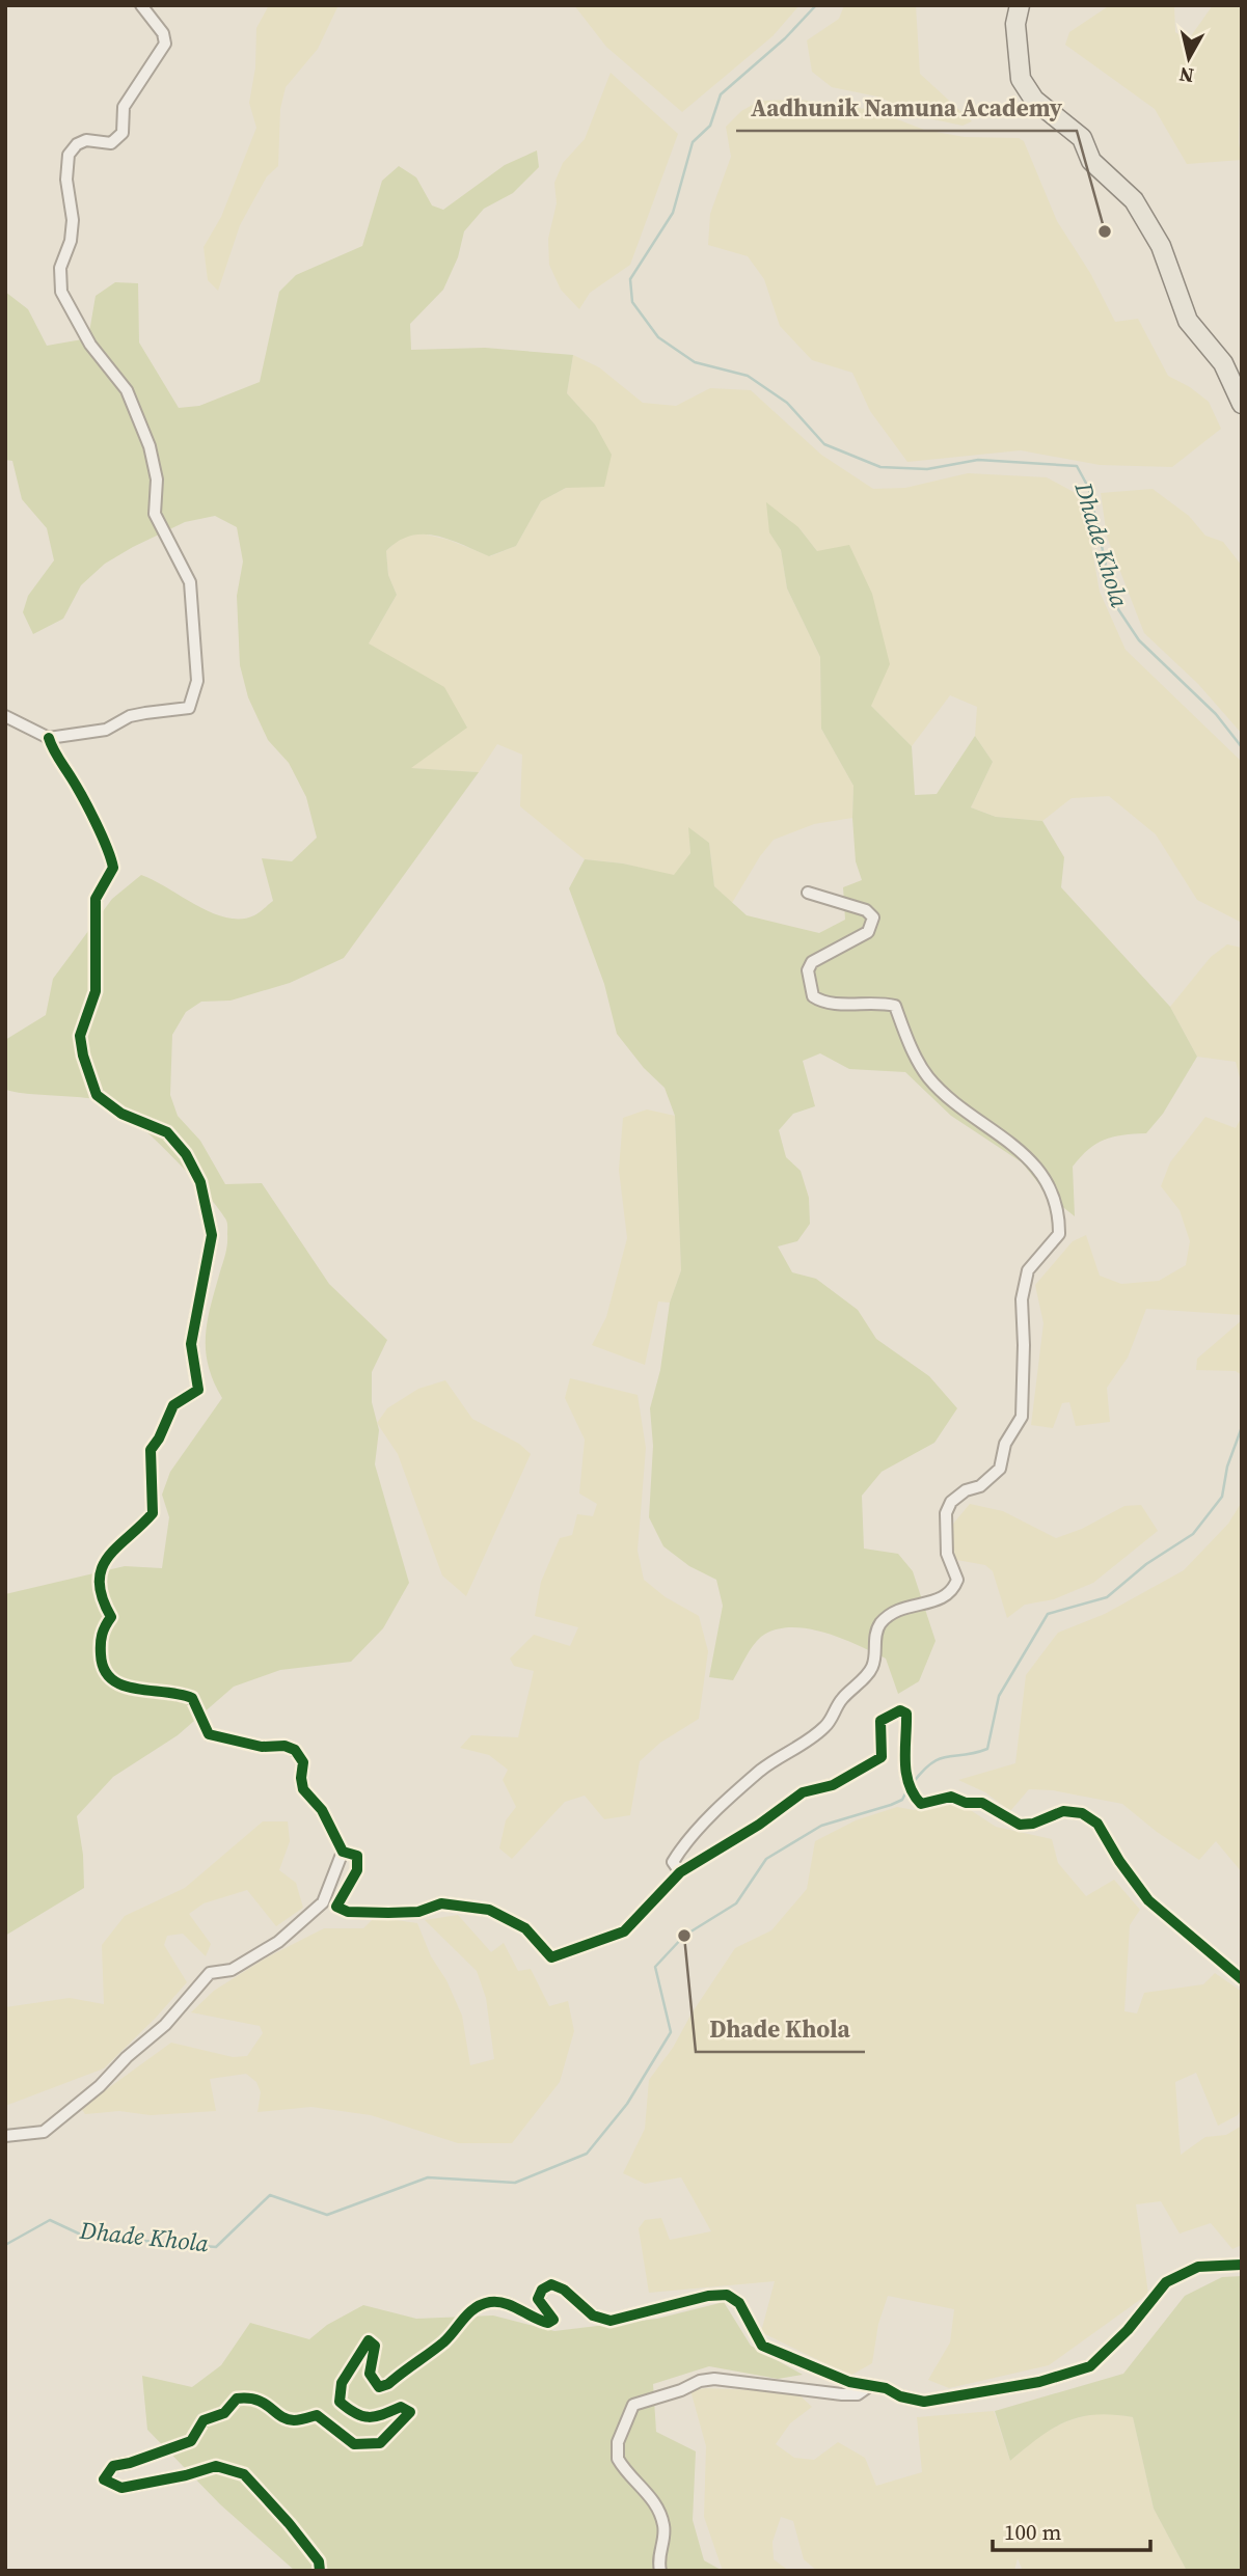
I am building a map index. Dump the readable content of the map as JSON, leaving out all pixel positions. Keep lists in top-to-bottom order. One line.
{"water":["Dhade Khola"],"places":["Aadhunik Namuna Academy","Dhade Khola"],"scale_bar":"100 m","north":"bottom"}
